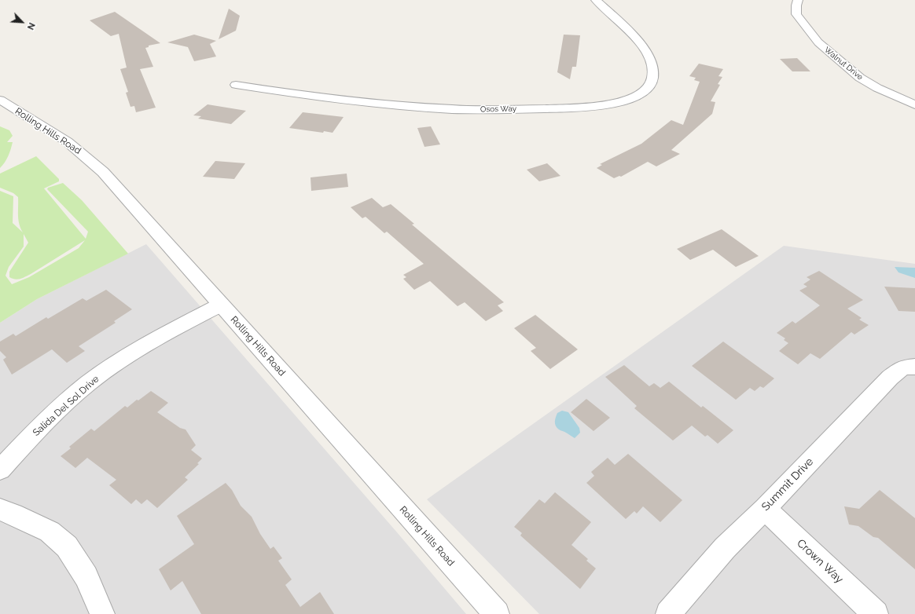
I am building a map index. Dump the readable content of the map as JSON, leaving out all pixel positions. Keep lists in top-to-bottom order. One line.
{"streets":{"street":["Walnut Drive","Osos Way","Rolling Hills Road","Salida Del Sol Drive","Summit Drive","Crown Way"]},"crossings":[["Rolling Hills Road","Salida Del Sol Drive"],["Summit Drive","Crown Way"]],"north":"bottom right"}
